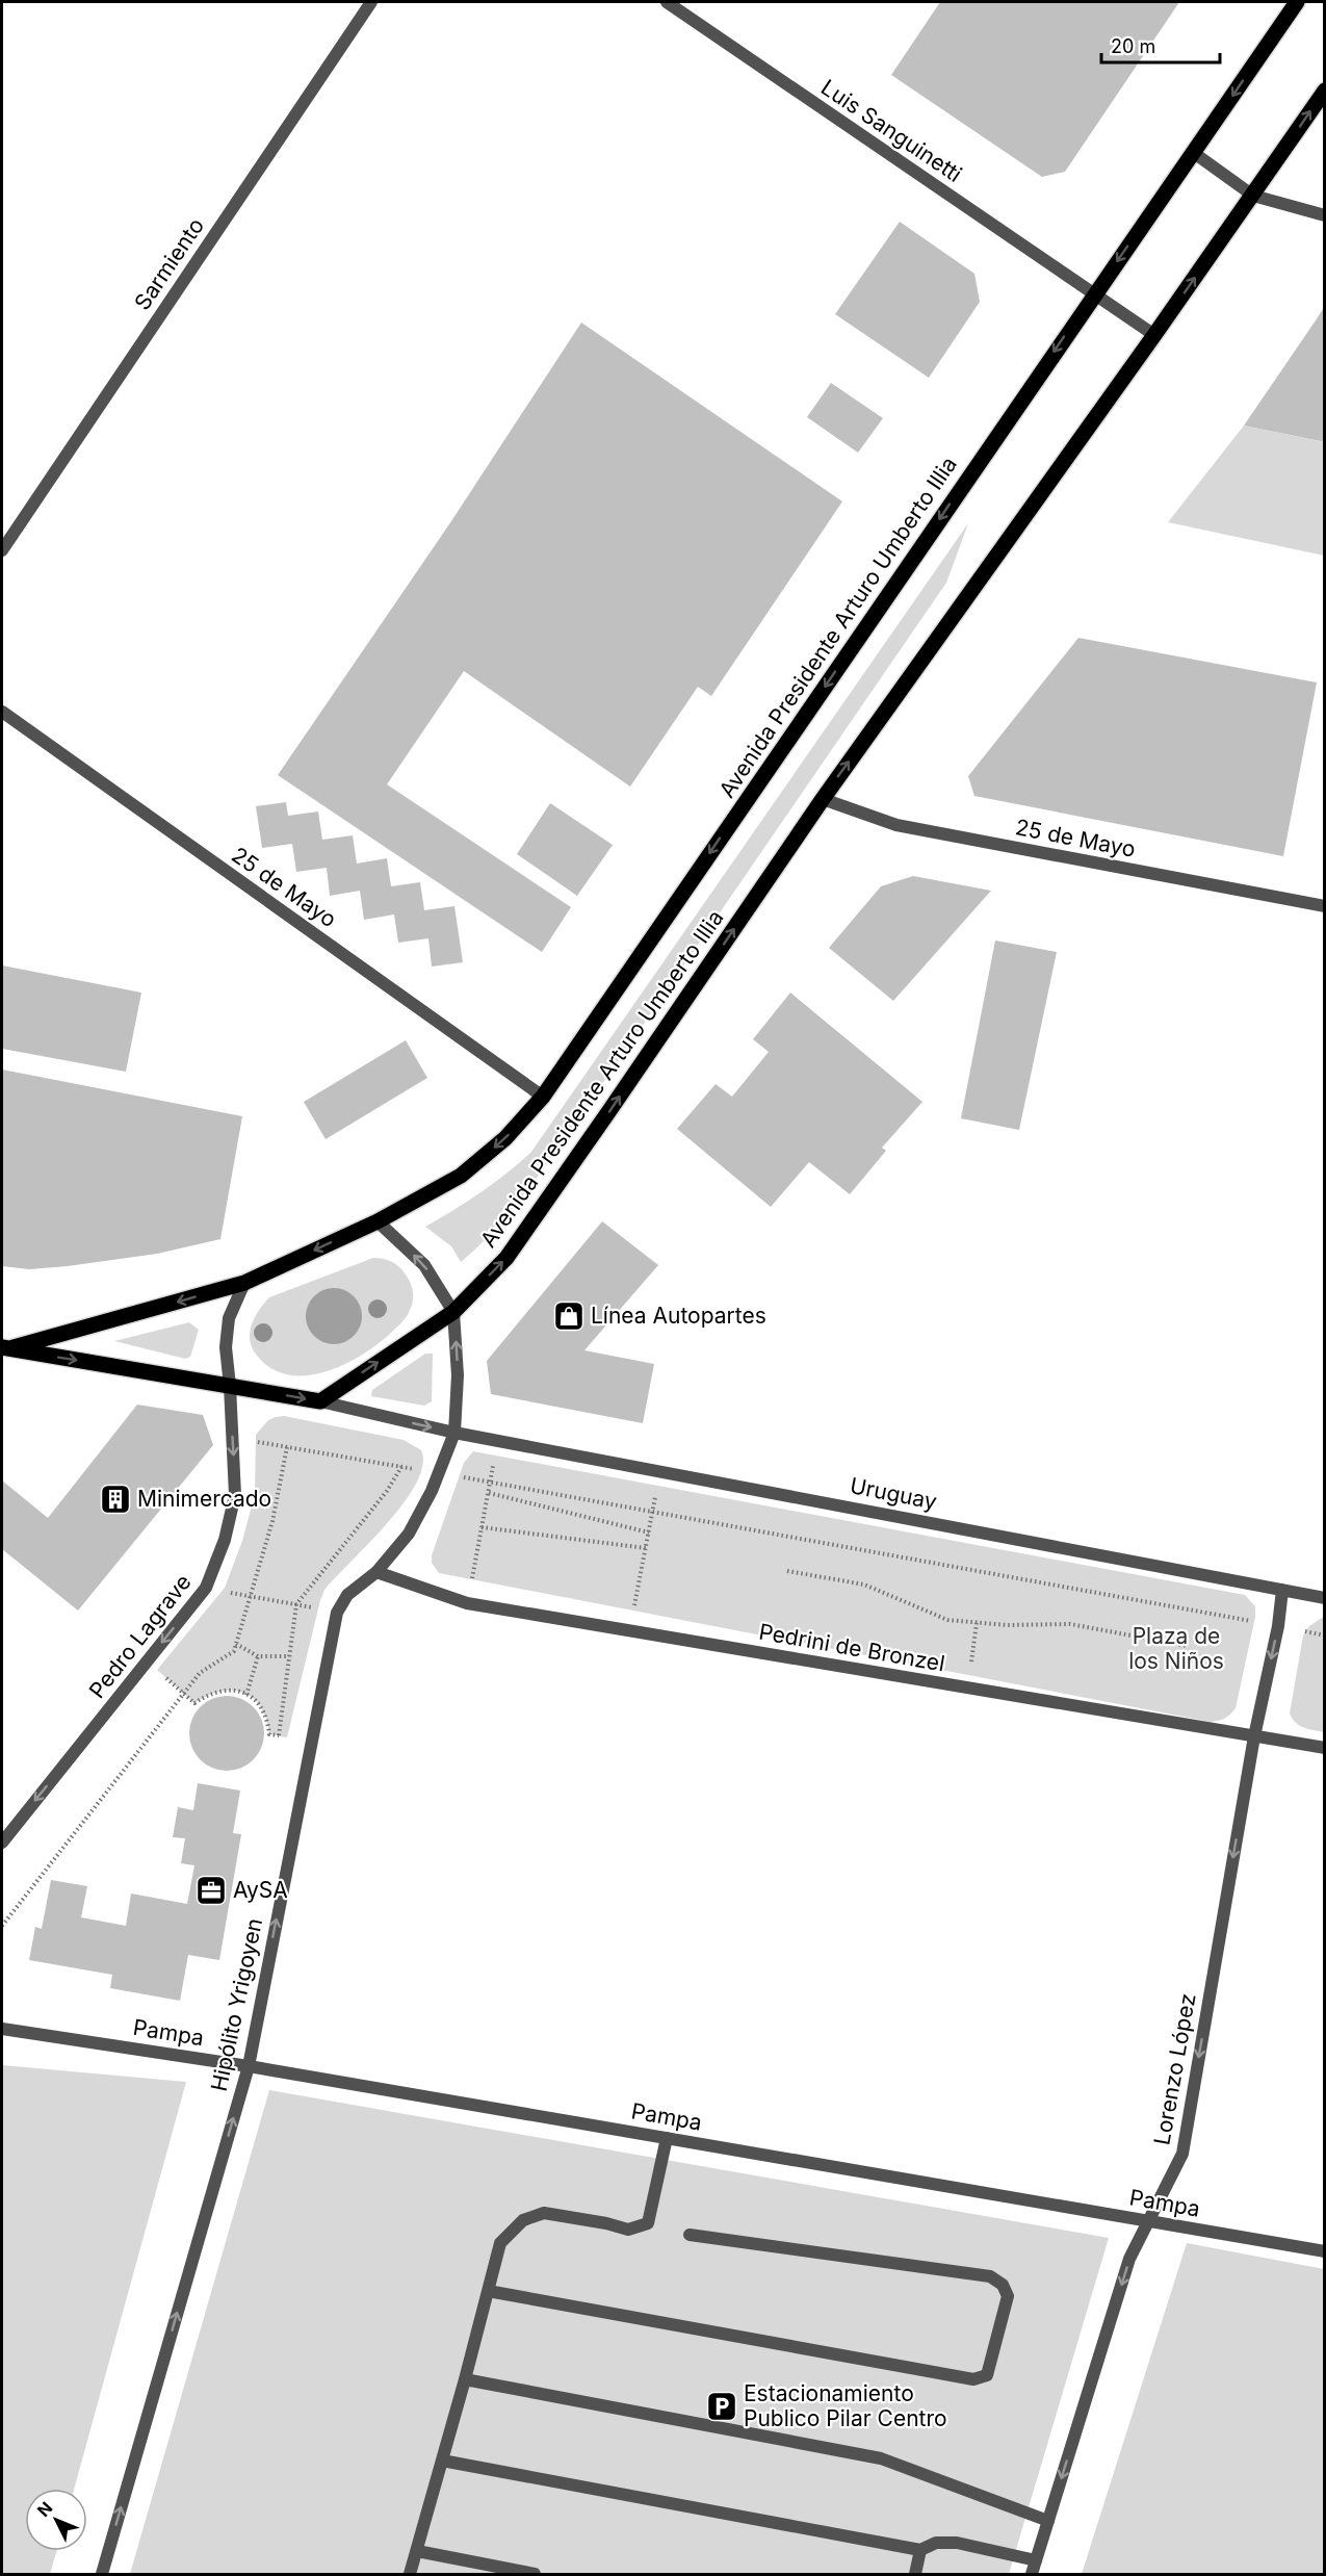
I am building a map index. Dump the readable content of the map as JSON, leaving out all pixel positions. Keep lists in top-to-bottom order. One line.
{"streets":{"main road":["Avenida Presidente Arturo Umberto Illia"],"street":["Luis Sanguinetti","Sarmiento","25 de Mayo","Uruguay","Pedro Lagrave","Pedrini de Bronzel","Hipólito Yrigoyen","Pampa","Lorenzo López"]},"crossings":[["Luis Sanguinetti","Avenida Presidente Arturo Umberto Illia"],["Avenida Presidente Arturo Umberto Illia","25 de Mayo"],["Avenida Presidente Arturo Umberto Illia","Uruguay"],["Avenida Presidente Arturo Umberto Illia","Pedro Lagrave"],["Avenida Presidente Arturo Umberto Illia","Hipólito Yrigoyen"],["Uruguay","Hipólito Yrigoyen"],["Uruguay","Lorenzo López"],["Pedrini de Bronzel","Hipólito Yrigoyen"],["Pedrini de Bronzel","Lorenzo López"],["Hipólito Yrigoyen","Pampa"],["Pampa","Lorenzo López"]],"one_way":["Pedro Lagrave","Hipólito Yrigoyen","Lorenzo López"],"parks":["Plaza de los Niños"],"places":{"shop":["Línea Autopartes"],"building":["Minimercado"],"office":["AySA"],"parking":["Estacionamiento Publico Pilar Centro"]},"scale_bar":"20 m","north":"top left"}
